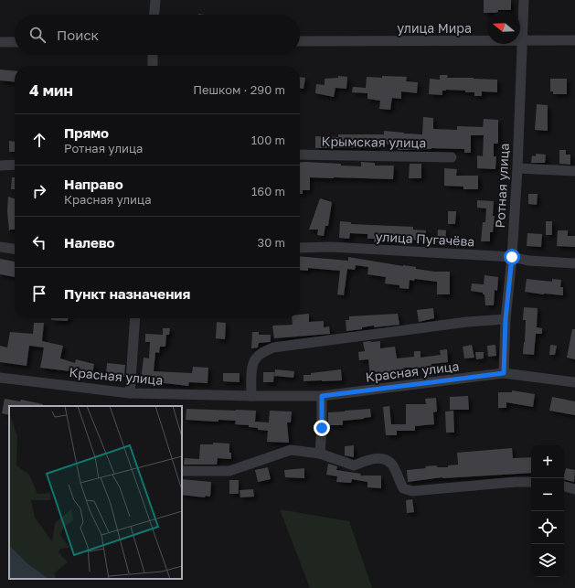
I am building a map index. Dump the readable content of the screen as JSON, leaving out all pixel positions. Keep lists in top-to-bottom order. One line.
{"streets":{"street":["улица Мира","Крымская улица","Ротная улица","улица Пугачёва","Красная улица"]},"crossings":[["улица Мира","Ротная улица"],["Ротная улица","улица Пугачёва"],["Ротная улица","Красная улица"]],"north":"left","page":{"search":"Поиск","heading":["4 мин","Пешком · 290 m"],"list":[["Прямо","Ротная улица","100 m"],["Направо","Красная улица","160 m"],["Налево","30 m"],"Пункт назначения"],"map_buttons":["+","−"]}}
